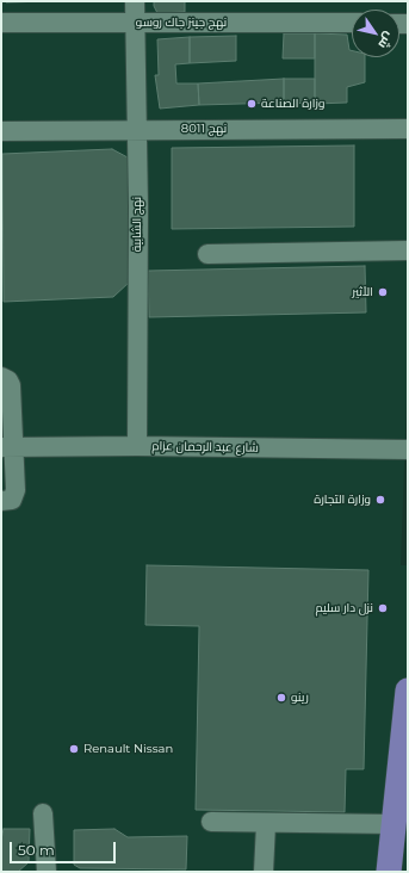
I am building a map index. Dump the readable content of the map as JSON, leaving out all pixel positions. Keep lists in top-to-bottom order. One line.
{"streets":{"street":["نهج جينز جاك روسو","نهج 8011","نهج الشابية","شارع عبد الرحمان عزام"]},"crossings":[["نهج جينز جاك روسو","نهج الشابية"],["نهج 8011","نهج الشابية"],["نهج الشابية","شارع عبد الرحمان عزام"]],"places":["وزارة الصناعة","الأثير","وزارة التجارة","نزل دار سليم","رينو","Renault Nissan"],"scale_bar":"50 m","north":"bottom right"}
